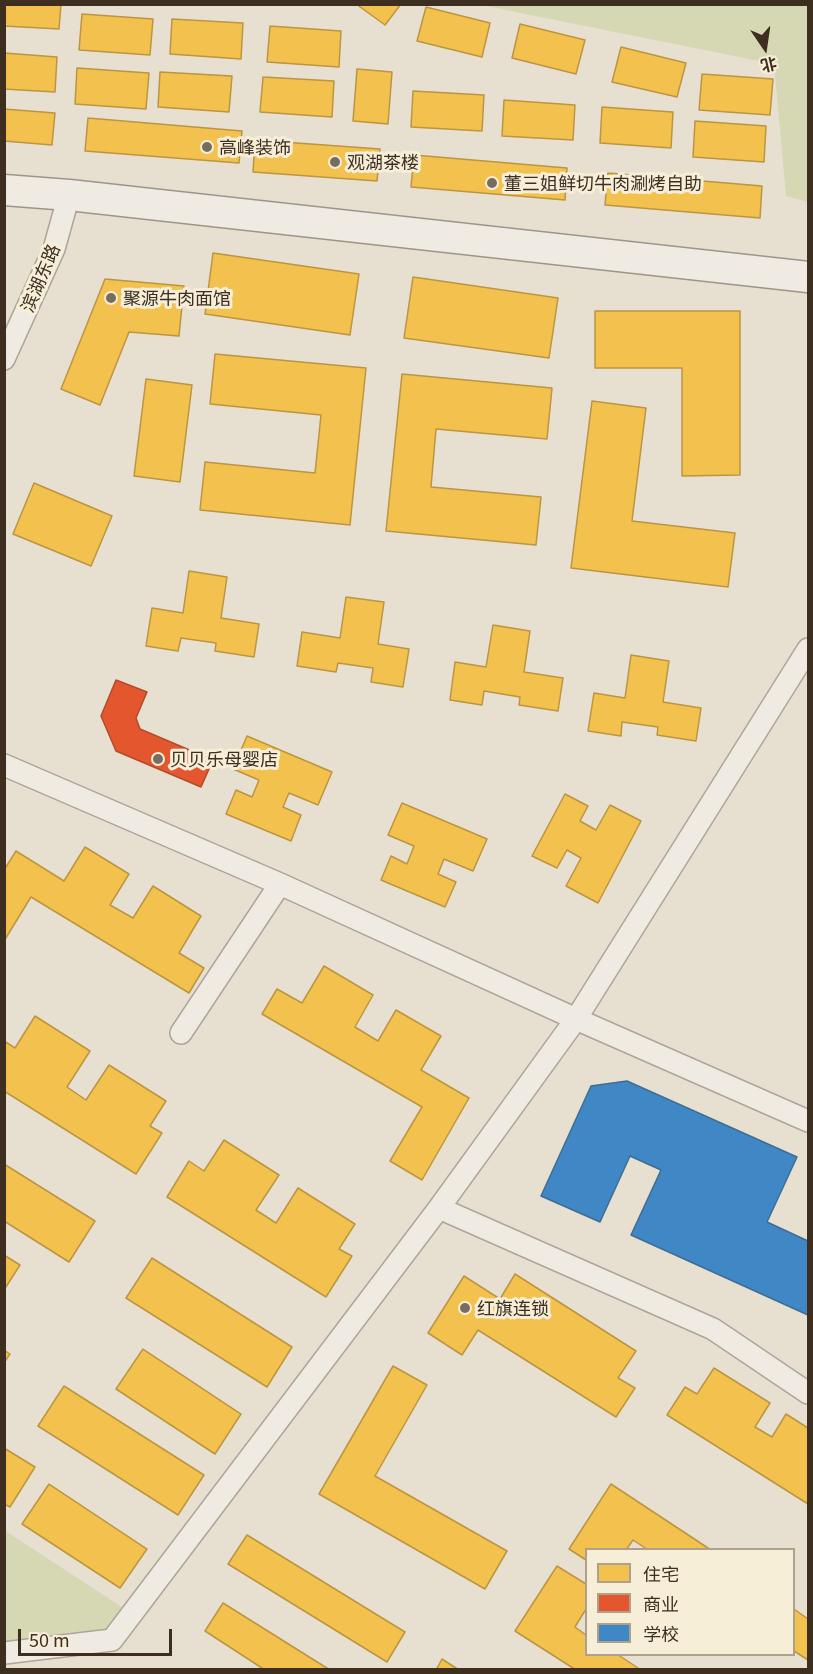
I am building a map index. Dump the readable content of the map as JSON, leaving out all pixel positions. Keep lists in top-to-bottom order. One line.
{"streets":{"street":["滨湖东路"]},"places":["高峰装饰","观湖茶楼","董三姐鲜切牛肉涮烤自助","聚源牛肉面馆","贝贝乐母婴店","红旗连锁"],"legend":["住宅","商业","学校"],"scale_bar":"50 m","north":"bottom"}
